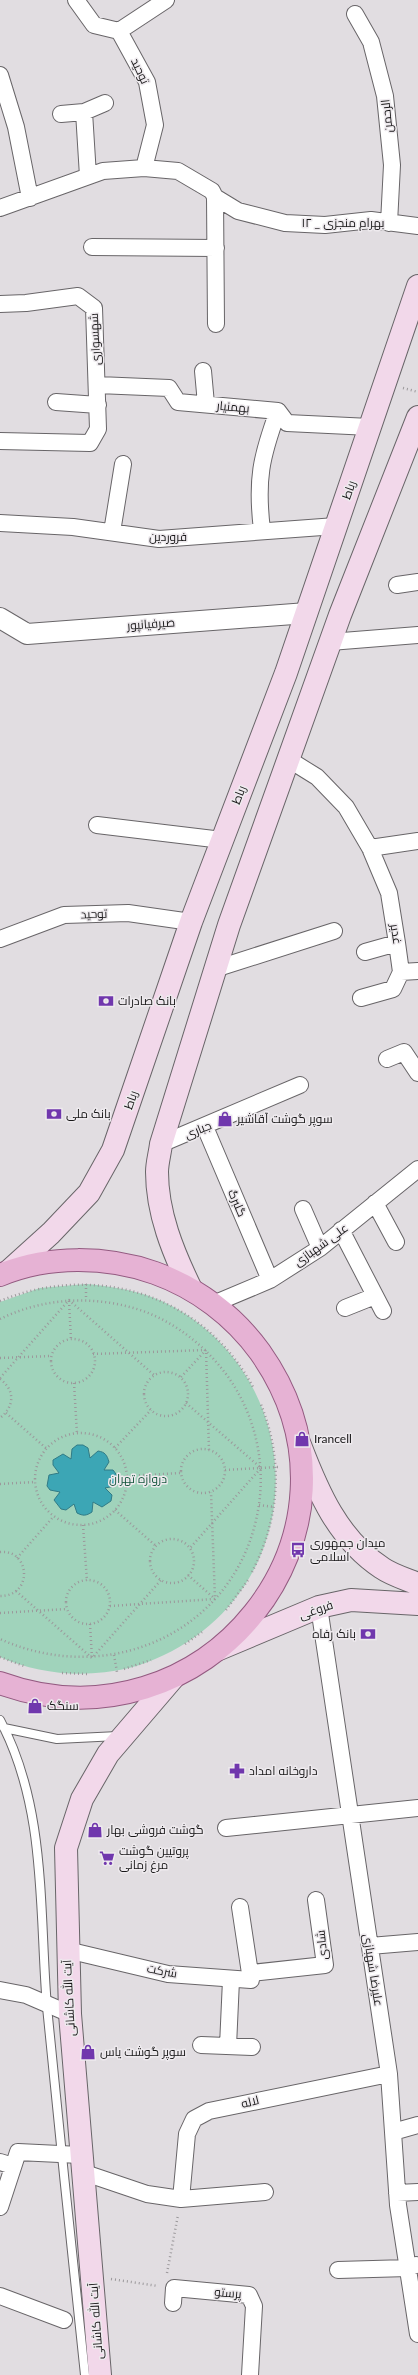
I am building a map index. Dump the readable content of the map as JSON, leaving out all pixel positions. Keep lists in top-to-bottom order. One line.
{"streets":{"main road":["رباط","فروغی","آیت الله کاشانی"],"street":["توحید","الرحمن","۱۲ _ بهرام منجزی","شهسواری","بهمنیار","فروردین","صیرفیانپور","غدیر","جباری","گلبرگ","علی شهبازی","شادی","علیرضا شهبازی","شرکت","لاله","پرستو"]},"crossings":[["توحید","۱۲ _ بهرام منجزی"],["توحید","رباط"],["الرحمن","۱۲ _ بهرام منجزی"],["شهسواری","بهمنیار"],["رباط","فروردین"],["رباط","صیرفیانپور"],["جباری","گلبرگ"],["گلبرگ","علی شهبازی"],["فروغی","علیرضا شهبازی"],["شادی","شرکت"],["علیرضا شهبازی","لاله"],["شرکت","آیت الله کاشانی"]],"parks":["دروازه تهران"],"places":{"bank":["بانک صادرات","بانک ملی","بانک رفاه"],"shop":["سوپر گوشت آقاشیر","Irancell","سنگک","گوشت فروشی بهار","سوپر گوشت یاس"],"bus stop":["میدان جمهوری اسلامی"],"pharmacy":["داروخانه امداد"],"supermarket":["پروتیین گوشت مرغ زمانی"]}}
